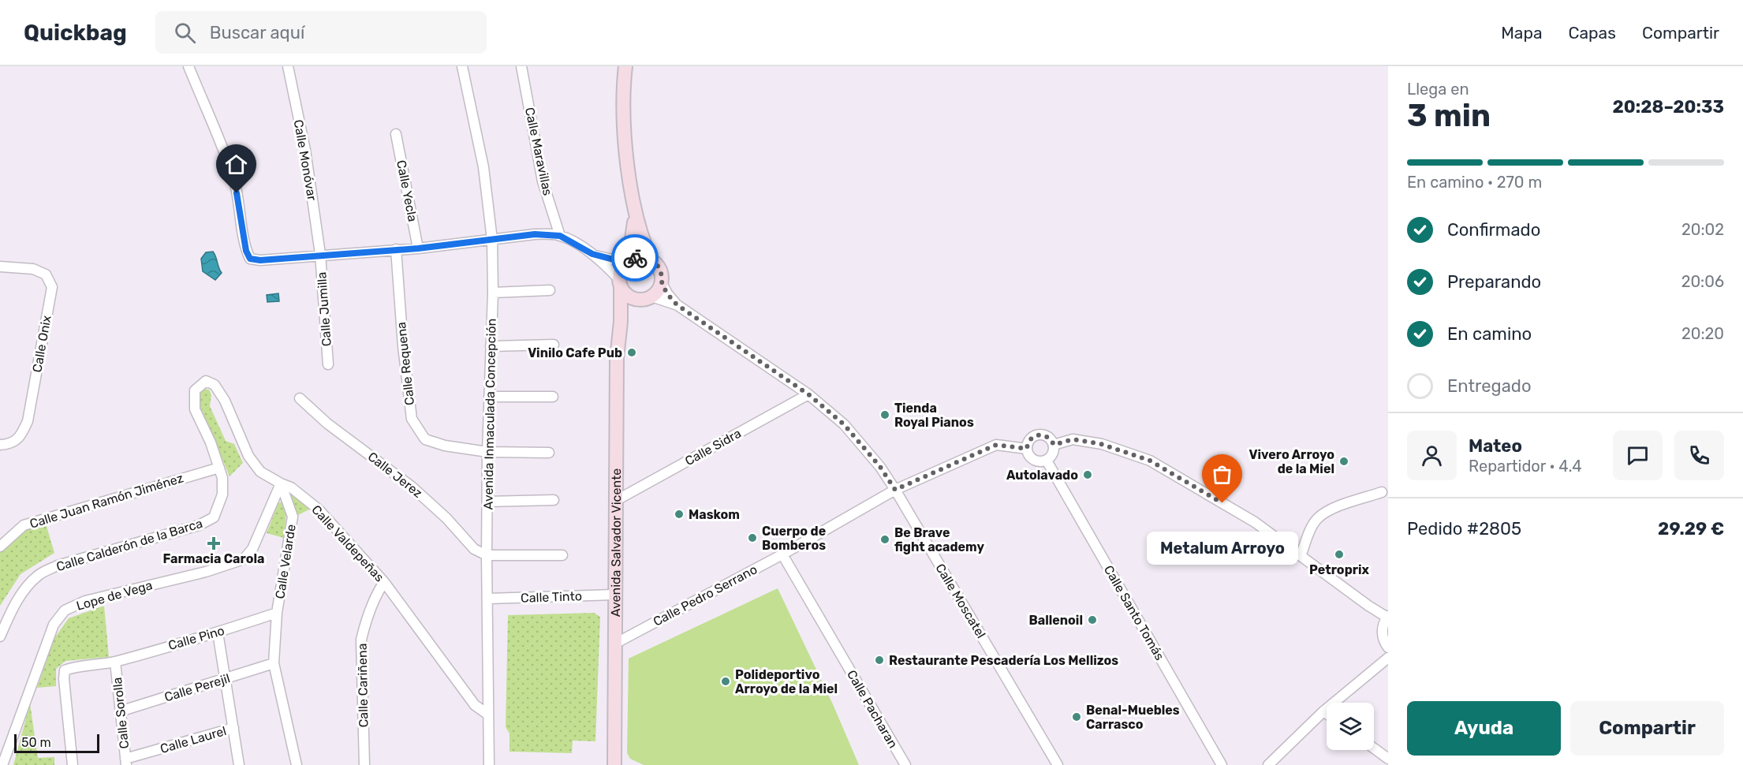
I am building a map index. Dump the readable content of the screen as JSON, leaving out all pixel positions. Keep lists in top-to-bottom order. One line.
{"streets":{"street":["Calle Maravillas","Calle Monóvar","Calle Yecla","Calle Jumilla","Calle Onix","Calle Requena","Avenida Inmaculada Concepción","Calle Sidra","Calle Jerez","Calle Juan Ramón Jiménez","Calle Valdepeñas","Avenida Salvador Vicente","Calle Calderón de la Barca","Calle Velarde","Lope de Vega","Calle Pedro Serrano","Calle Tinto","Calle Moscatel","Calle Santo Tomás","Calle Pino","Calle Cariñena","Calle Perejil","Calle Pacharan","Calle Sorolla","Calle Laurel"]},"crossings":[["Calle Monóvar","Calle Jumilla"],["Calle Requena","Avenida Inmaculada Concepción"],["Avenida Inmaculada Concepción","Calle Jerez"],["Avenida Inmaculada Concepción","Calle Valdepeñas"],["Avenida Inmaculada Concepción","Calle Tinto"],["Calle Sidra","Avenida Salvador Vicente"],["Calle Sidra","Calle Moscatel"],["Calle Juan Ramón Jiménez","Calle Valdepeñas"],["Calle Juan Ramón Jiménez","Calle Calderón de la Barca"],["Calle Valdepeñas","Calle Calderón de la Barca"],["Calle Valdepeñas","Calle Velarde"],["Calle Valdepeñas","Lope de Vega"],["Calle Valdepeñas","Calle Cariñena"],["Avenida Salvador Vicente","Calle Pedro Serrano"],["Avenida Salvador Vicente","Calle Tinto"],["Avenida Salvador Vicente","Calle Moscatel"],["Calle Velarde","Lope de Vega"],["Calle Velarde","Calle Pino"],["Calle Velarde","Calle Perejil"],["Calle Pedro Serrano","Calle Moscatel"],["Calle Pedro Serrano","Calle Santo Tomás"],["Calle Pedro Serrano","Calle Pacharan"],["Calle Pino","Calle Sorolla"],["Calle Perejil","Calle Sorolla"],["Calle Sorolla","Calle Laurel"]],"places":{"other":["Vinilo Cafe Pub","Tienda Royal Pianos","Vivero Arroyo de la Miel","Autolavado","Metalum Arroyo","Maskom","Cuerpo de Bomberos","Be Brave fight academy","Petroprix","Ballenoil","Restaurante Pescadería Los Mellizos","Polideportivo Arroyo de la Miel","Benal-Muebles Carrasco"],"health":["Farmacia Carola"]},"scale_bar":"50 m","page":{"header":"Quickbag","search":"Buscar aquí","nav":["Mapa","Capas","Compartir"],"heading":["3 min","Llega en","20:28–20:33"],"panel":["Mateo","Repartidor · 4.4","Pedido #2805","29.29 €"],"bar":"En camino · 270 m","list":[["Confirmado","20:02"],["Preparando","20:06"],["En camino","20:20"],"Entregado"],"bubble":"Metalum Arroyo","buttons":["Ayuda","Compartir"],"scale":"50 m"}}
